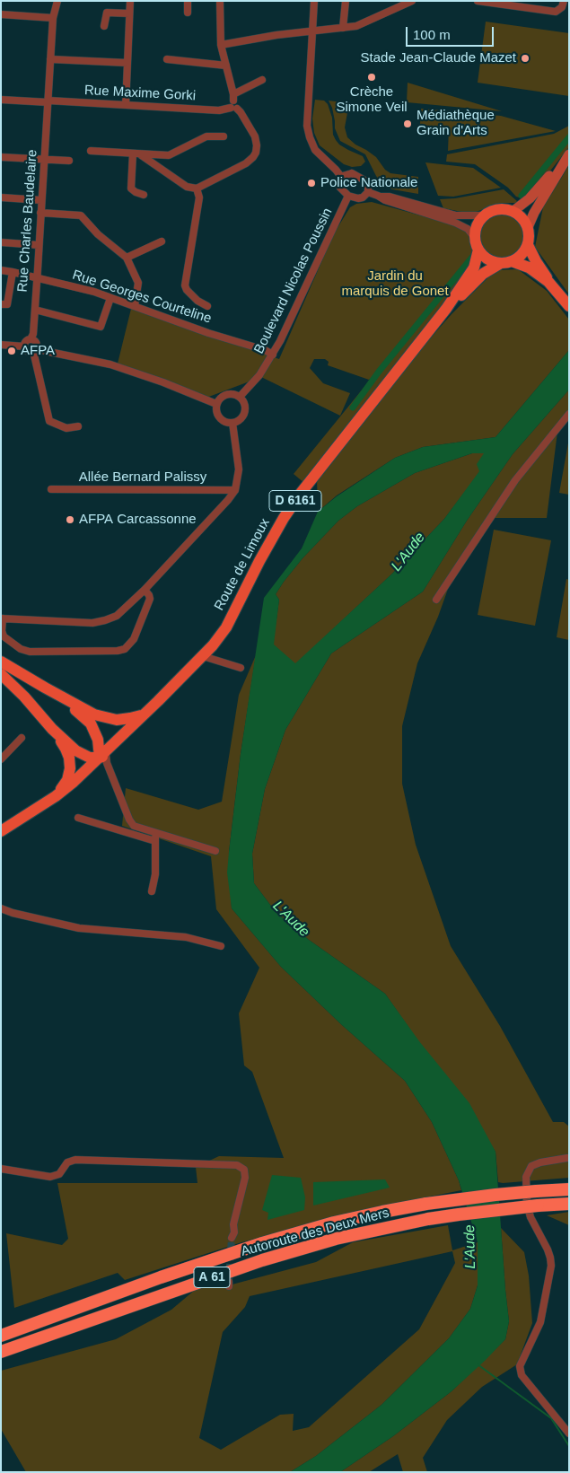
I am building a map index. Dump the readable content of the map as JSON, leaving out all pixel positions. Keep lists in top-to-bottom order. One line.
{"streets":{"highway":["Autoroute des Deux Mers","A 61"],"main road":["D 6161","Route de Limoux"],"street":["Rue Maxime Gorki","Rue Charles Baudelaire","Boulevard Nicolas Poussin","Rue Georges Courteline","Allée Bernard Palissy"]},"crossings":[["Rue Maxime Gorki","Rue Charles Baudelaire"],["Rue Charles Baudelaire","Rue Georges Courteline"],["Boulevard Nicolas Poussin","Rue Georges Courteline"],["D 6161","Route de Limoux"]],"water":["L'Aude"],"parks":["Jardin du marquis de Gonet"],"places":["Stade Jean-Claude Mazet","Crèche Simone Veil","Médiathèque Grain d'Arts","Police Nationale","AFPA","AFPA Carcassonne"],"scale_bar":"100 m"}
